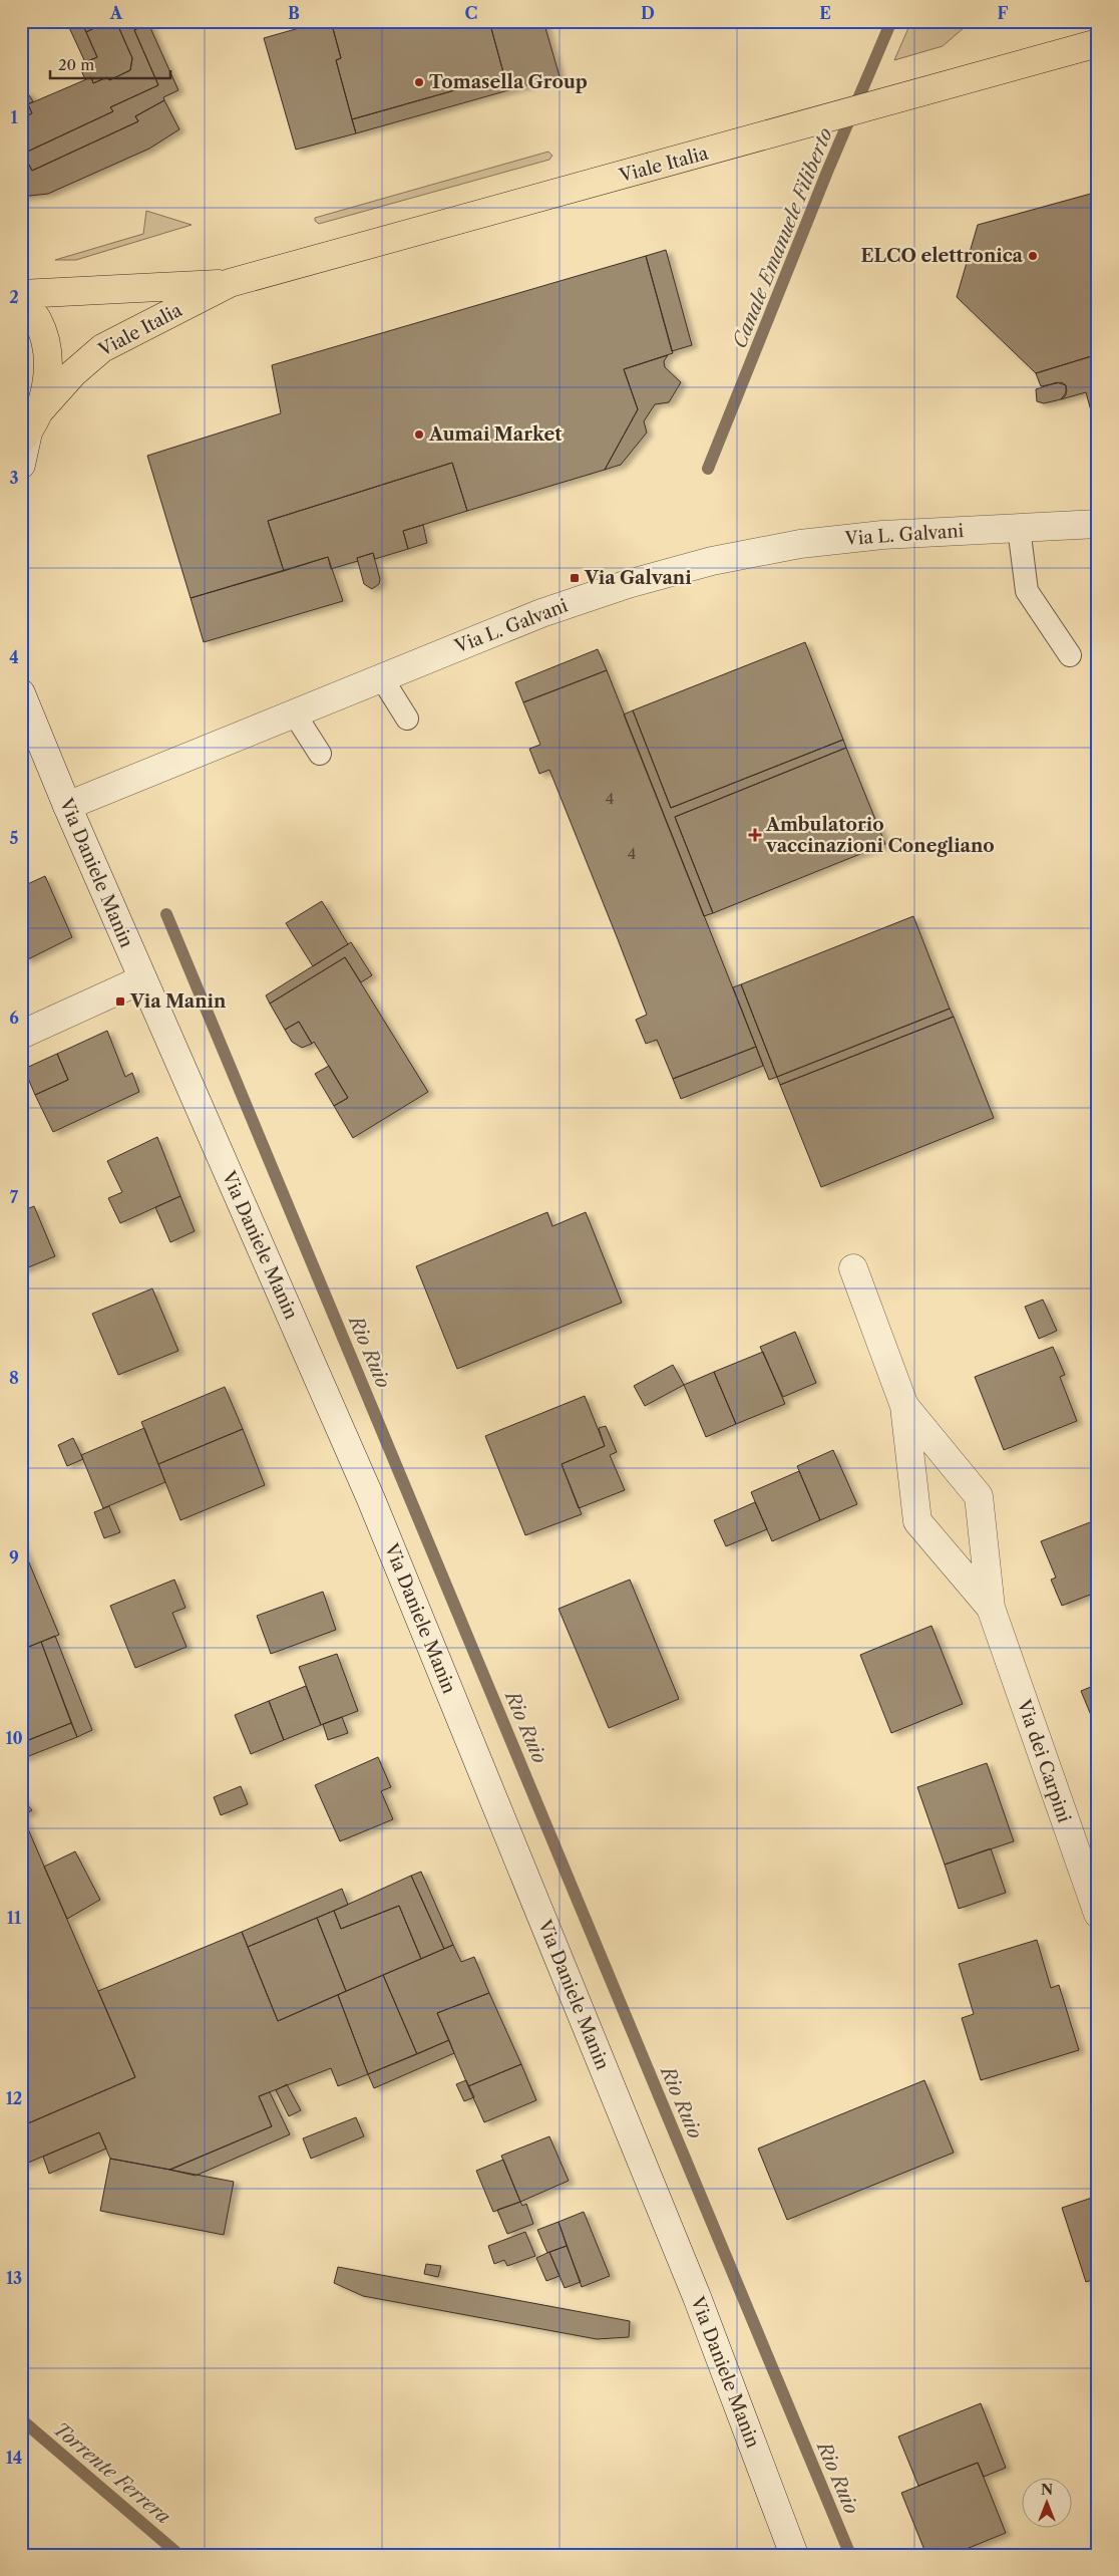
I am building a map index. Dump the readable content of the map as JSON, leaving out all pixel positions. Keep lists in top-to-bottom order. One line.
{"streets":{"main road":["Viale Italia"],"street":["Via L. Galvani","Via Daniele Manin","Via dei Carpini"]},"crossings":[["Via L. Galvani","Via Daniele Manin"]],"water":["Canale Emanuele Filiberto","Rio Ruio","Torrente Ferrera"],"places":{"other":["Tomasella Group","ELCO elettronica","Aumai Market"],"transit":["Via Galvani","Via Manin"],"health":["Ambulatorio vaccinazioni Conegliano"]},"house_numbers":["4","4"],"scale_bar":"20 m","north":"top","grid":{"columns":["A","B","C","D","E","F"],"rows":["1","2","3","4","5","6","7","8","9","10","11","12","13","14"]}}
